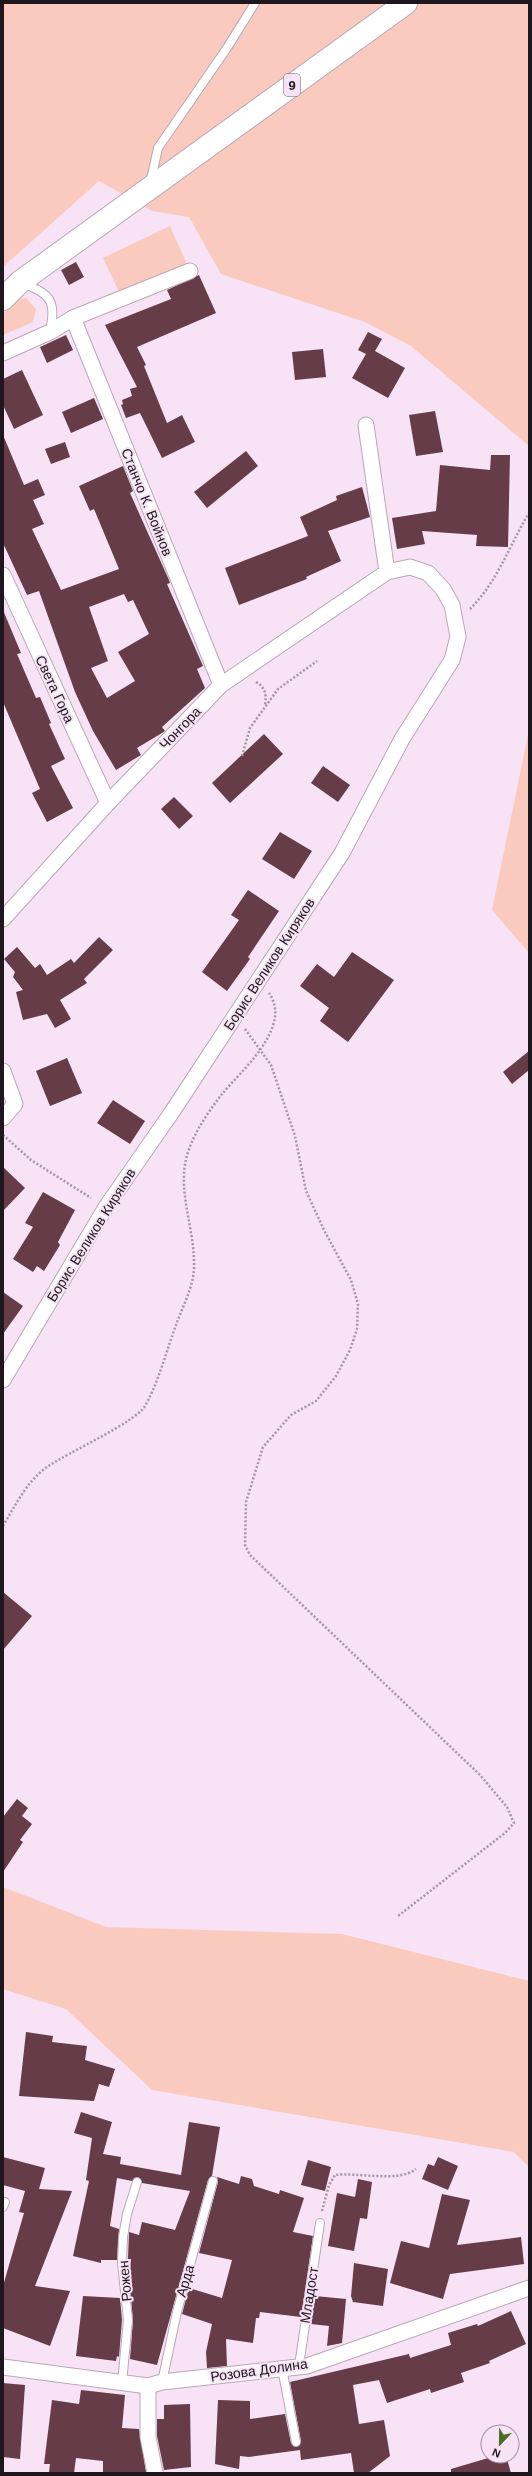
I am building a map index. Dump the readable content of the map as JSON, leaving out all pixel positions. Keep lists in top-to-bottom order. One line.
{"streets":{"main road":["9"],"street":["Станчо К. Войнов","Света Гора","Чонгора","Борис Великов Киряков","Розова Долина"],"lane":["Рожен","Арда","Младост"]},"crossings":[["Станчо К. Войнов","Чонгора"],["Света Гора","Чонгора"],["Чонгора","Борис Великов Киряков"],["Рожен","Розова Долина"],["Арда","Розова Долина"],["Младост","Розова Долина"]],"north":"bottom"}
